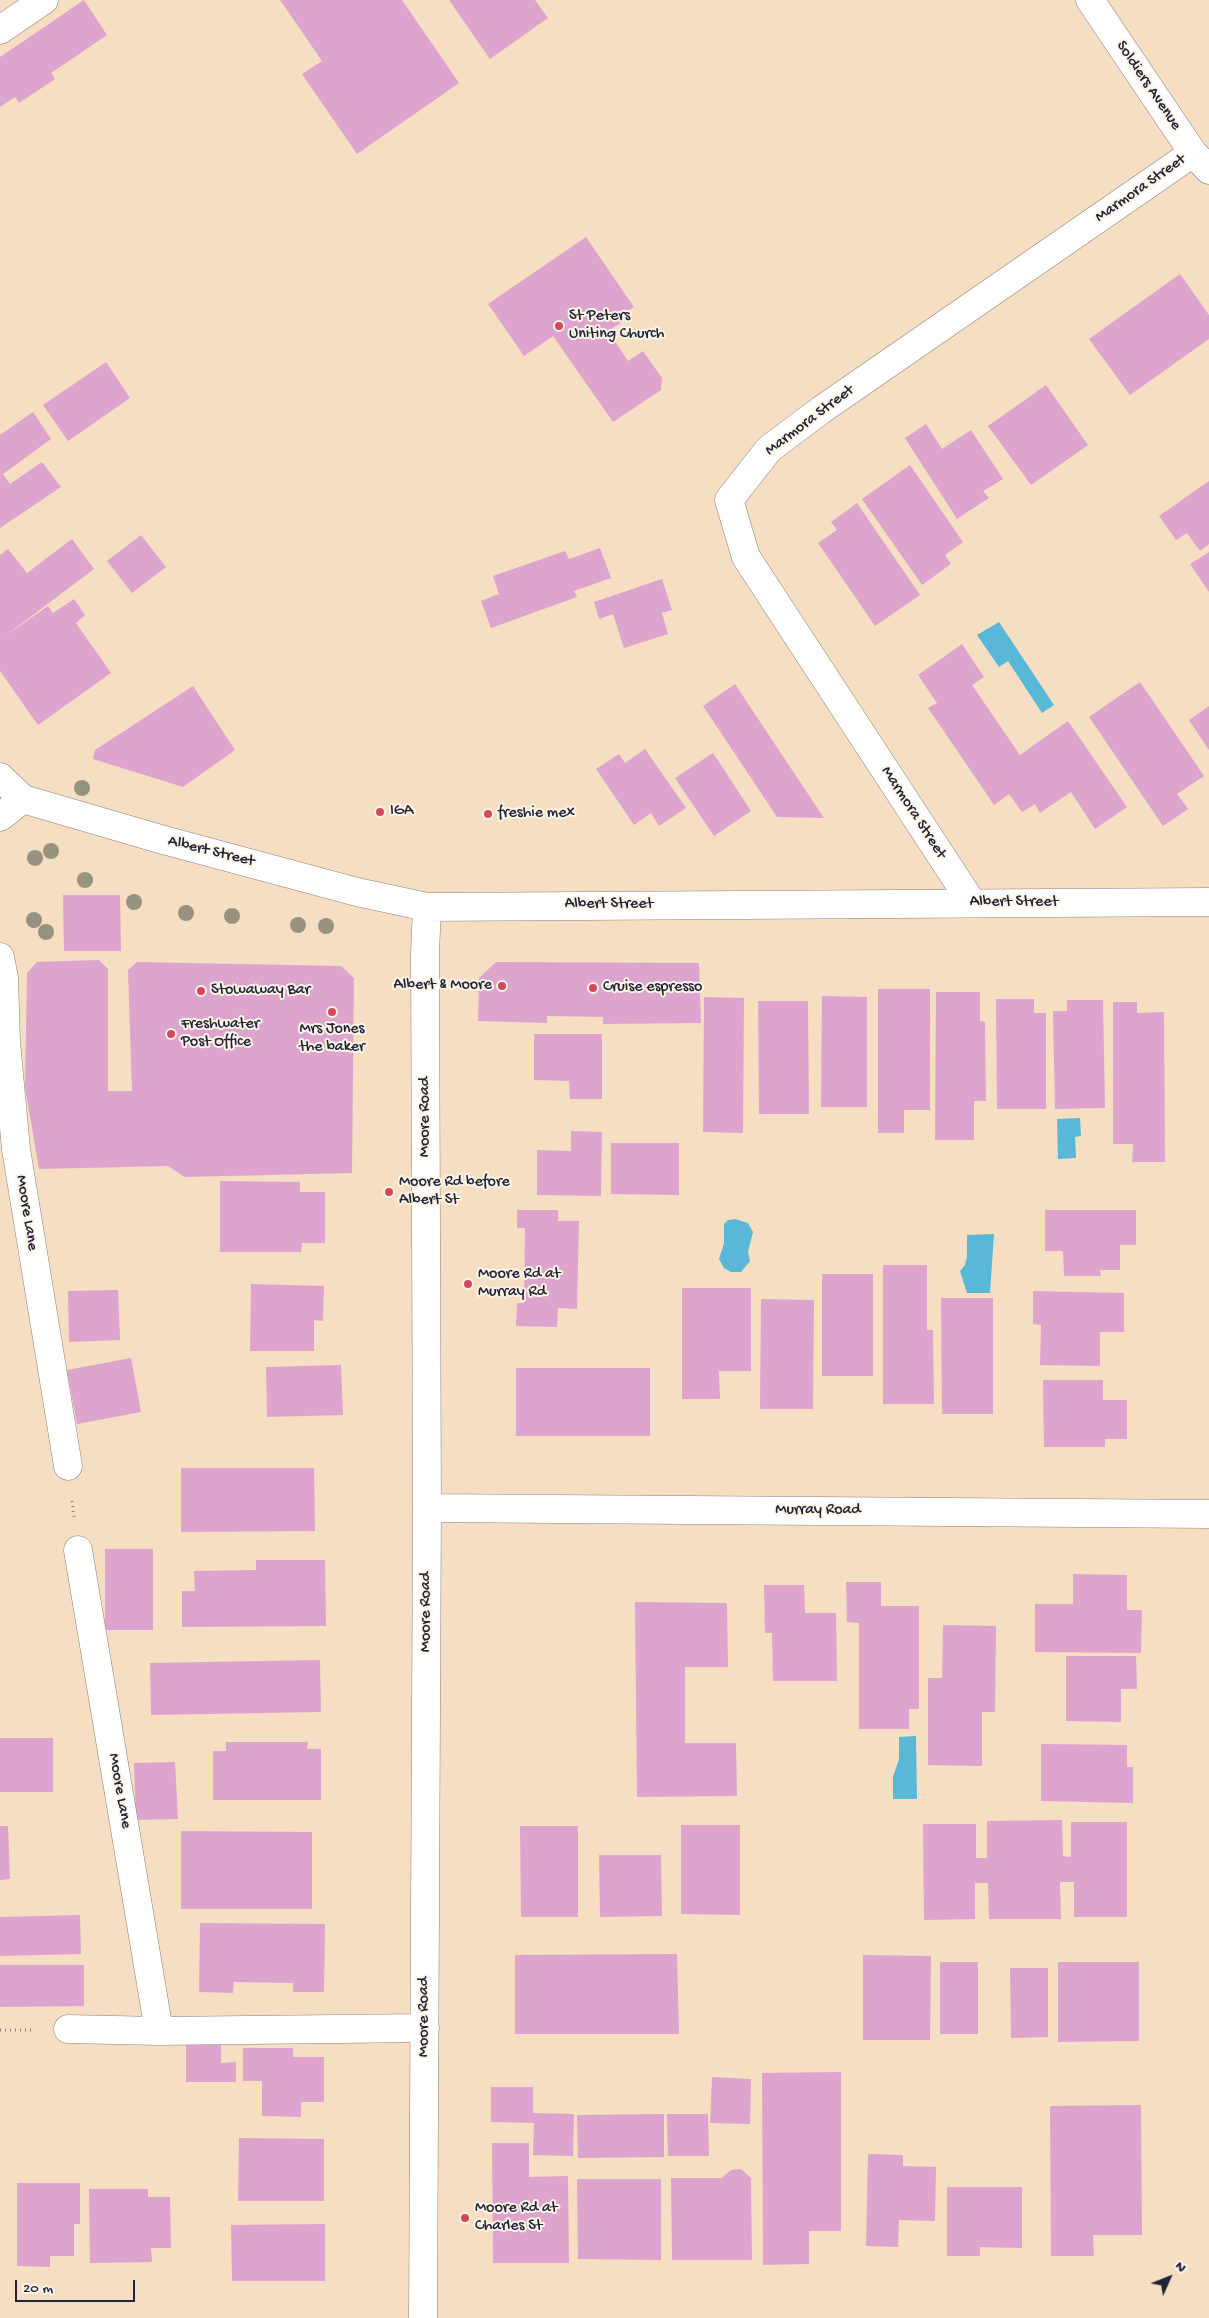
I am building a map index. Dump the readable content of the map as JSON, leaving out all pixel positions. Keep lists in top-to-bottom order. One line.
{"streets":{"street":["Soldiers Avenue","Marmora Street","Albert Street","Moore Road","Moore Lane","Murray Road"]},"crossings":[["Soldiers Avenue","Marmora Street"],["Marmora Street","Albert Street"],["Albert Street","Moore Road"],["Moore Road","Murray Road"]],"places":["St Peters Uniting Church","IGA","freshie mex","Albert & Moore","Cruise espresso","Stowaway Bar","Mrs Jones the baker","Freshwater Post Office","Moore Rd before Albert St","Moore Rd at Murray Rd","Moore Rd at Charles St"],"scale_bar":"20 m","north":"top right"}
